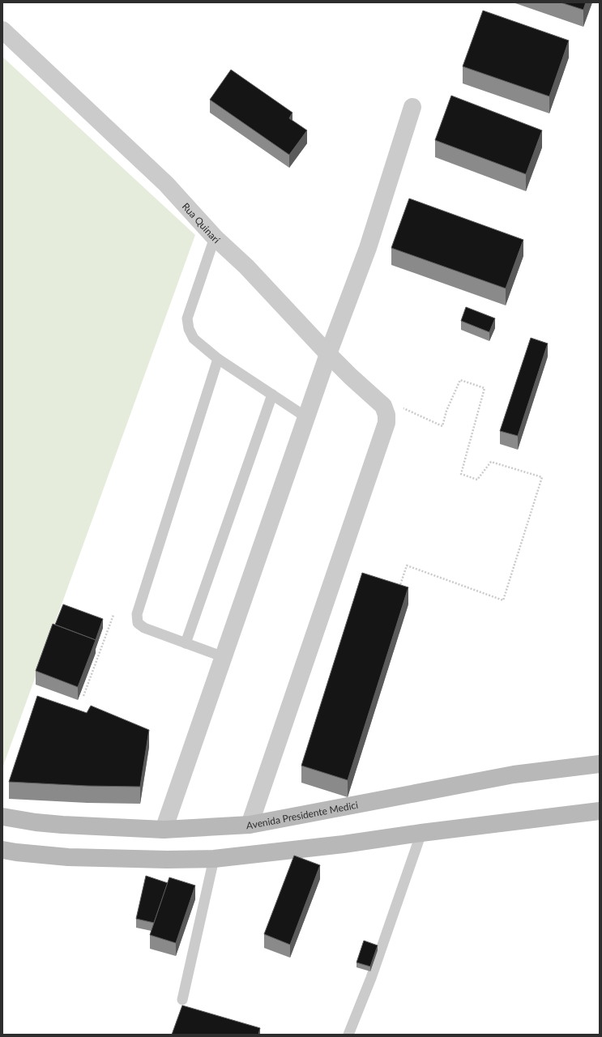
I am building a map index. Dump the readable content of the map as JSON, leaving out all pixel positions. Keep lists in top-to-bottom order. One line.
{"streets":{"street":["Rua Quinarí","Avenida Presidente Medici"]}}
